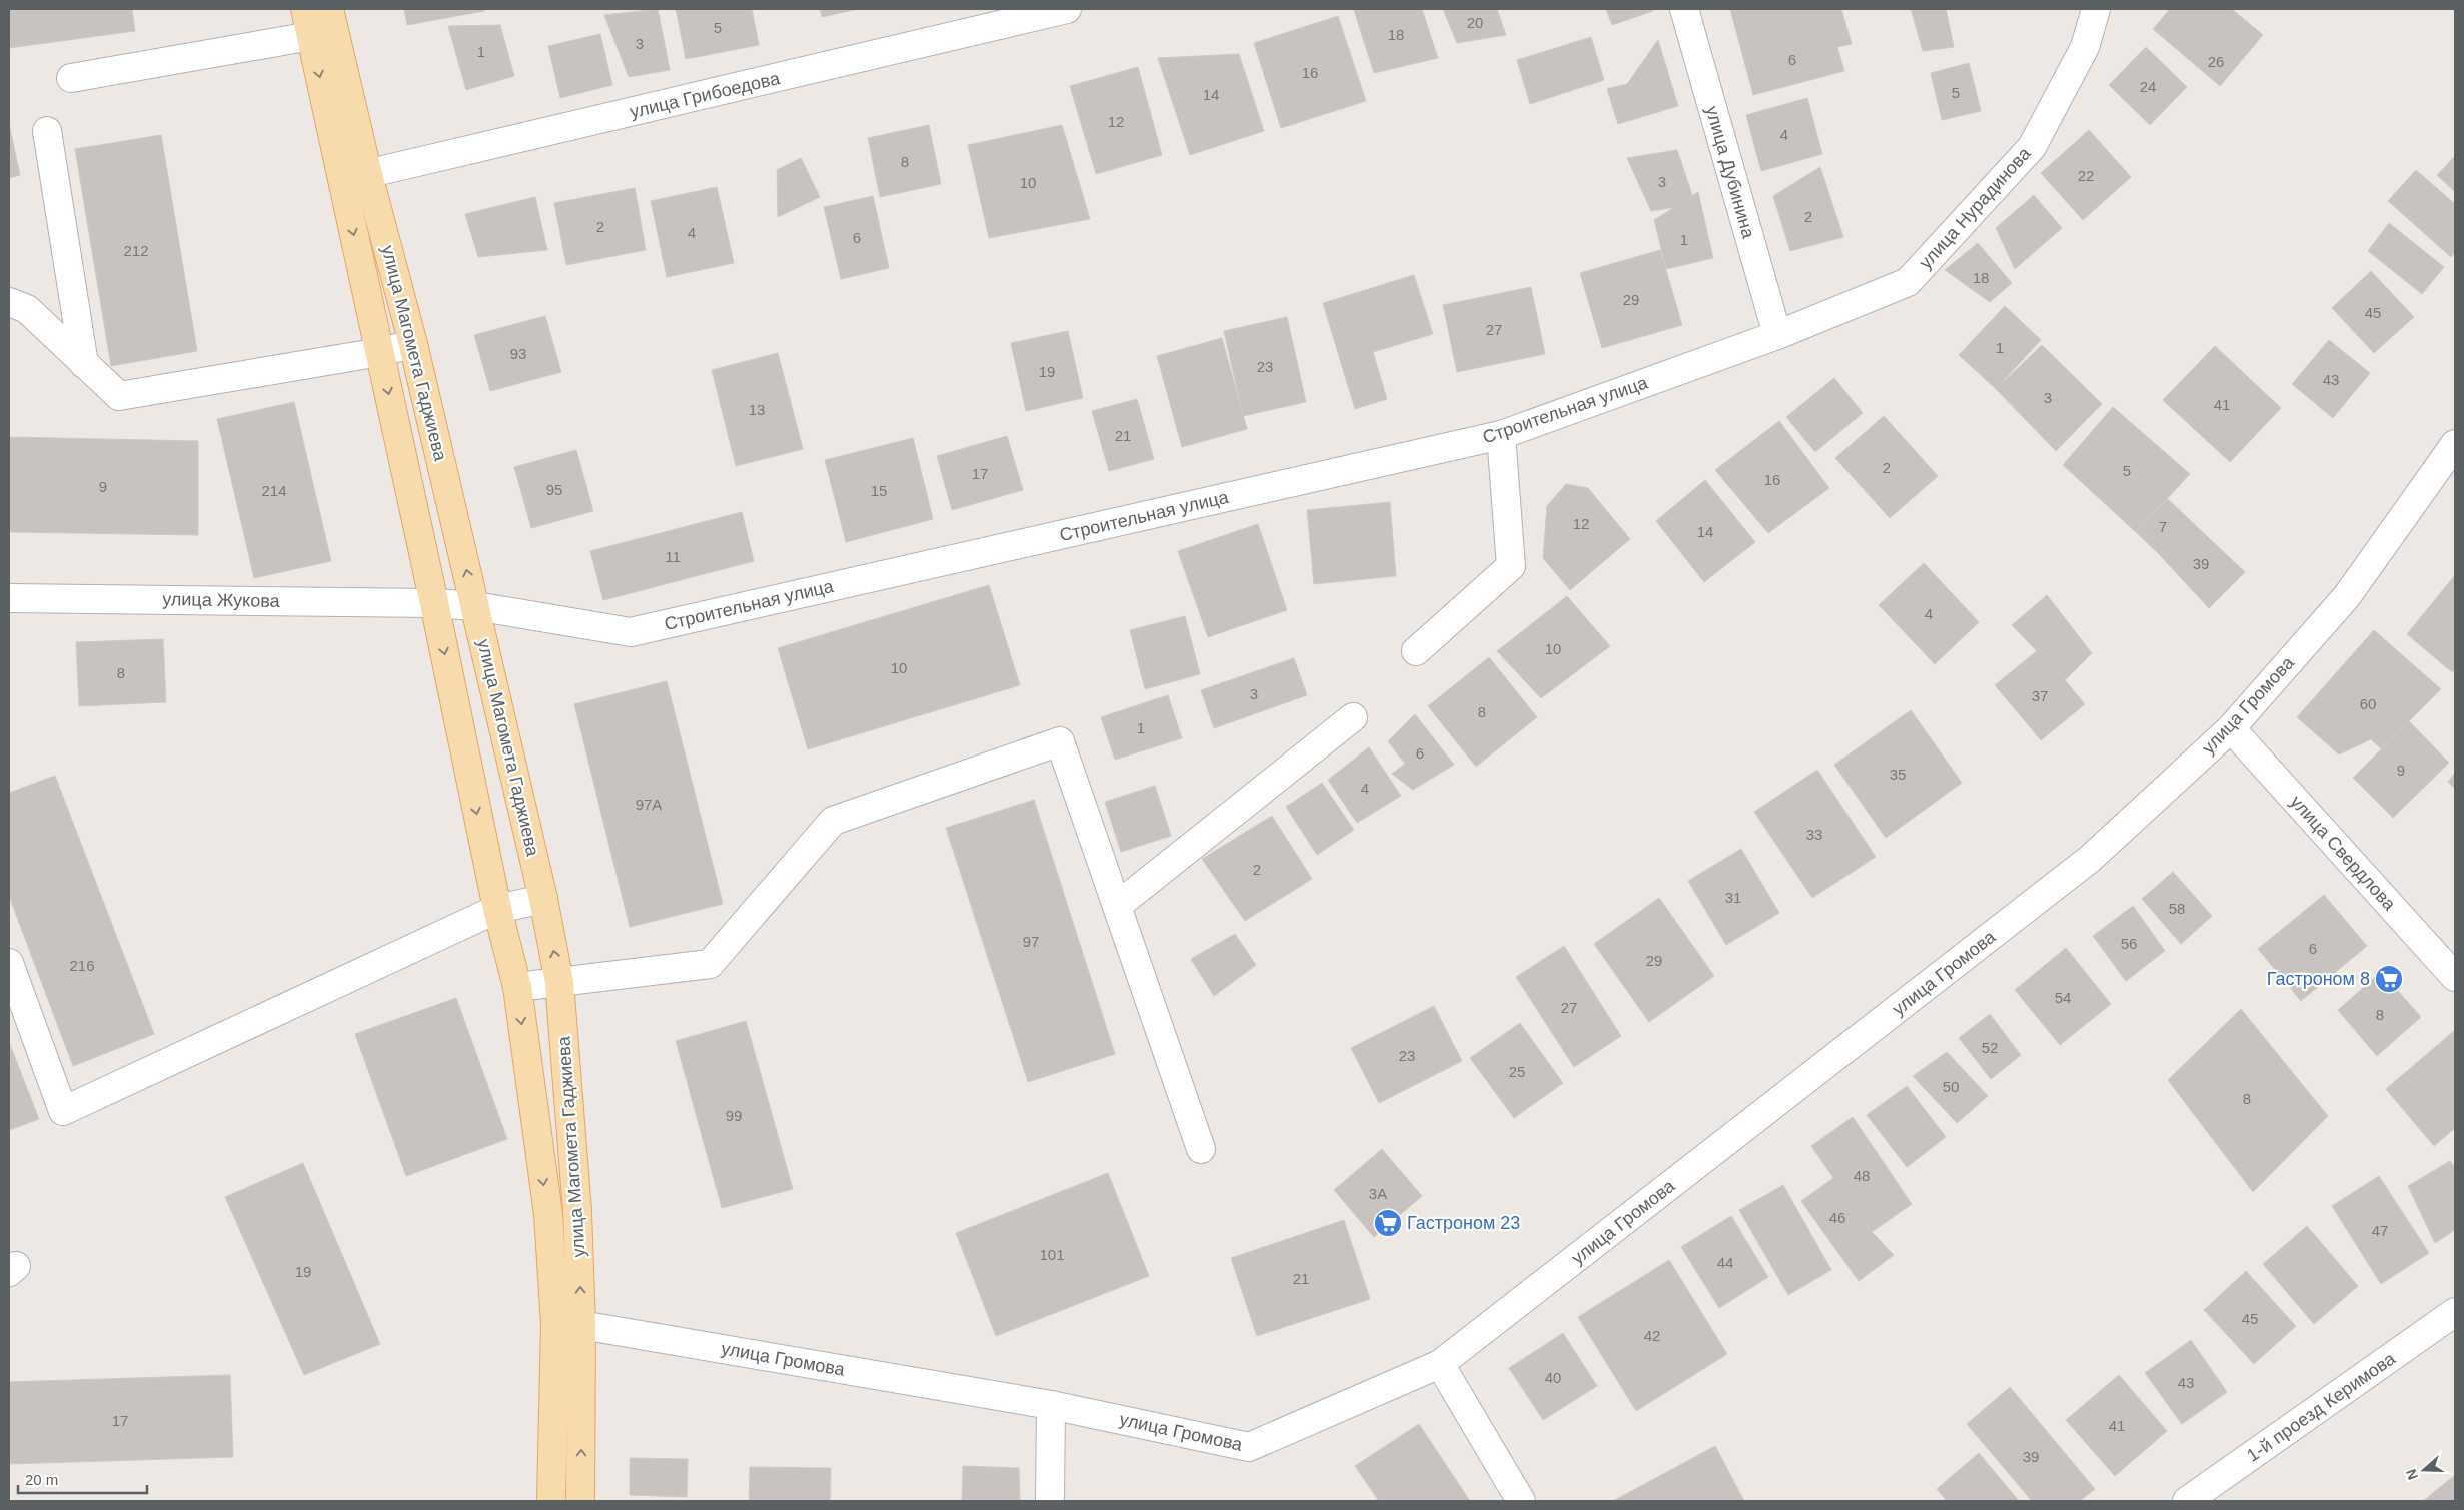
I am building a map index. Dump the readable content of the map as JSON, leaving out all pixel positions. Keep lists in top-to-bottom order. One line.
{"streets":{"main road":["улица Магомета Гаджиева"],"street":["улица Грибоедова","улица Дубинина","улица Нурадинова","Строительная улица","улица Жукова","улица Громова","улица Свердлова","1-й проезд Керимова"]},"crossings":[["улица Грибоедова","улица Магомета Гаджиева"],["улица Дубинина","Строительная улица"],["улица Нурадинова","Строительная улица"],["улица Магомета Гаджиева","Строительная улица"],["улица Магомета Гаджиева","улица Жукова"],["улица Магомета Гаджиева","улица Громова"],["Строительная улица","улица Жукова"],["улица Громова","улица Свердлова"]],"places":{"supermarket":["Гастроном 8","Гастроном 23"]},"house_numbers":["20","5","18","3","1","6","26","16","24","5","14","12","4","8","22","3","10","2","2","4","6","1","212","18","29","45","27","1","93","23","19","43","3","41","13","21","2","5","17","16","9","95","214","15","12","7","14","11","39","4","10","10","8","3","37","60","8","1","6","9","35","4","97А","33","2","31","58","97","56","6","29","216","54","27","8","52","23","25","50","8","99","48","3А","46","47","101","44","19","21","45","42","40","43","17","41","39"],"scale_bar":"20 m","north":"left"}
